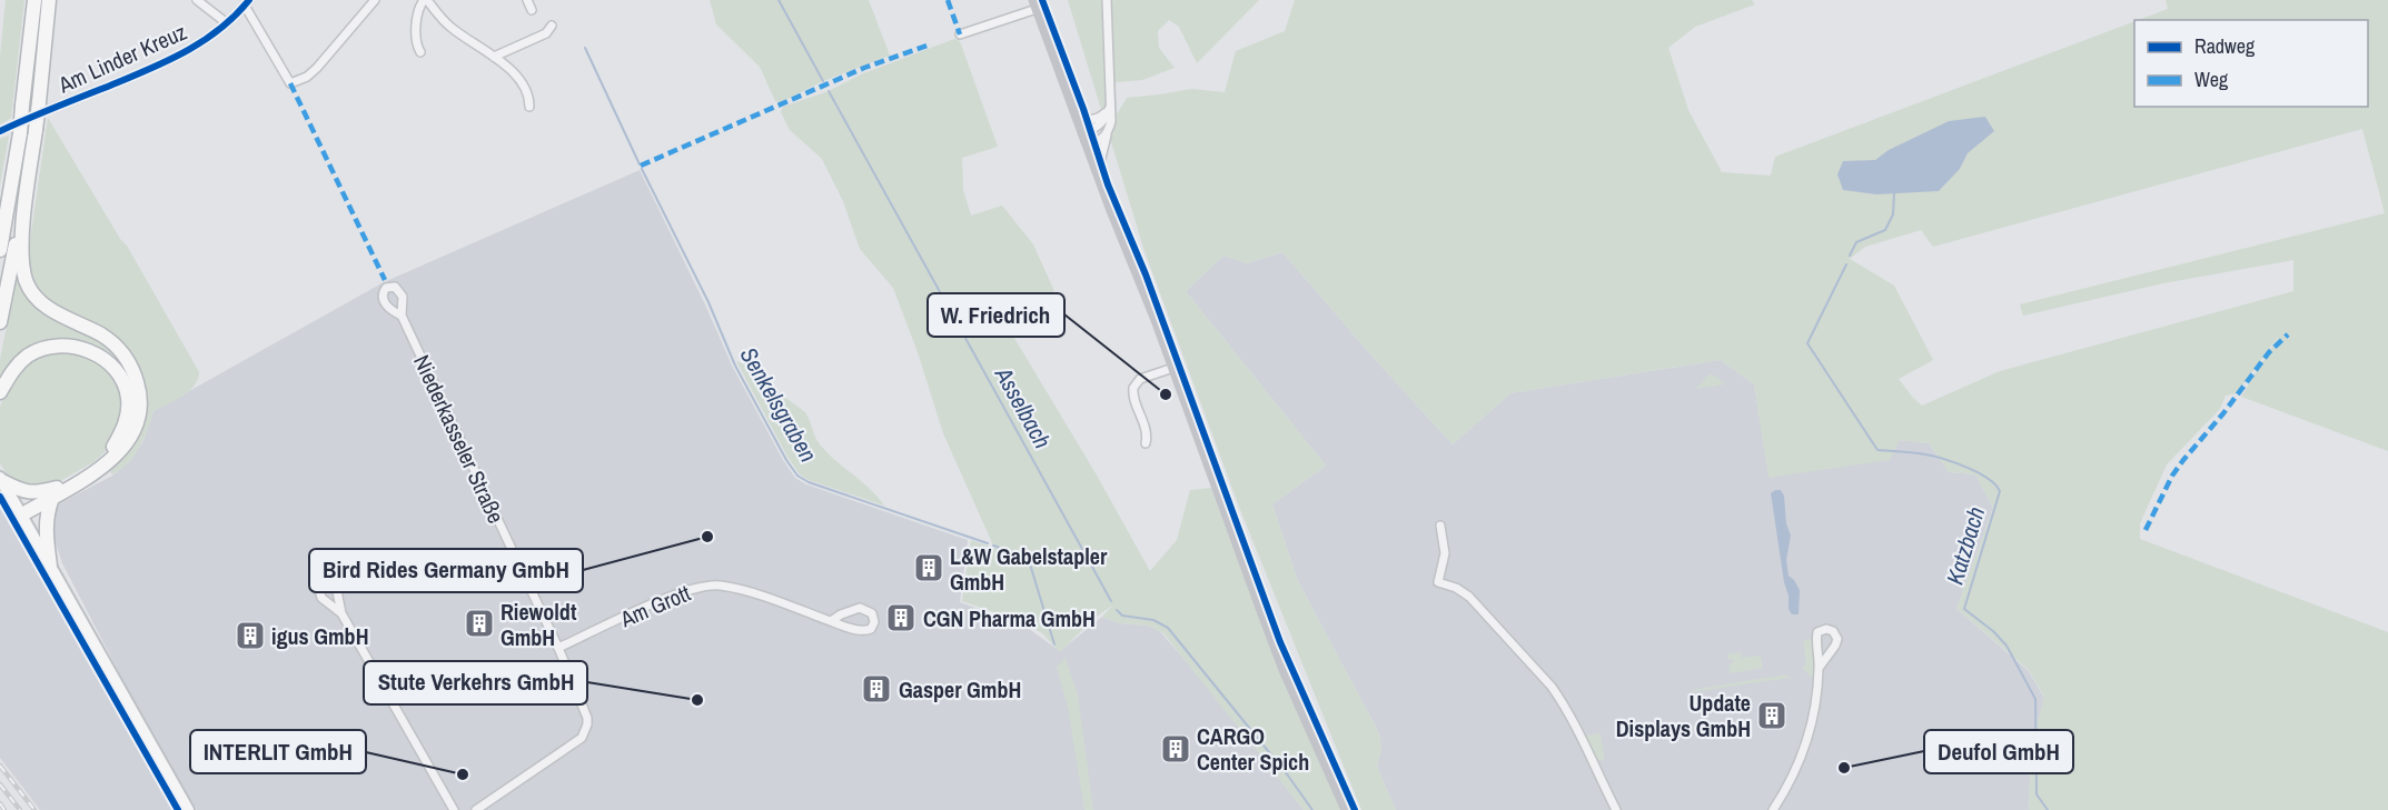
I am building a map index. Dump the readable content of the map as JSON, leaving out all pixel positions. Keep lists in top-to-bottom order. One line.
{"streets":{"street":["Am Linder Kreuz","Niederkasseler Straße","Am Grott"]},"crossings":[["Niederkasseler Straße","Am Grott"]],"water":["Senkelsgraben","Asselbach","Katzbach"],"places":{"other":["W. Friedrich","Bird Rides Germany GmbH","Stute Verkehrs GmbH","Deufol GmbH","INTERLIT GmbH"],"building":["L&W Gabelstapler GmbH","CGN Pharma GmbH","Riewoldt GmbH","igus GmbH","Gasper GmbH","Update Displays GmbH","CARGO Center Spich"]},"legend":["Radweg","Weg"]}
